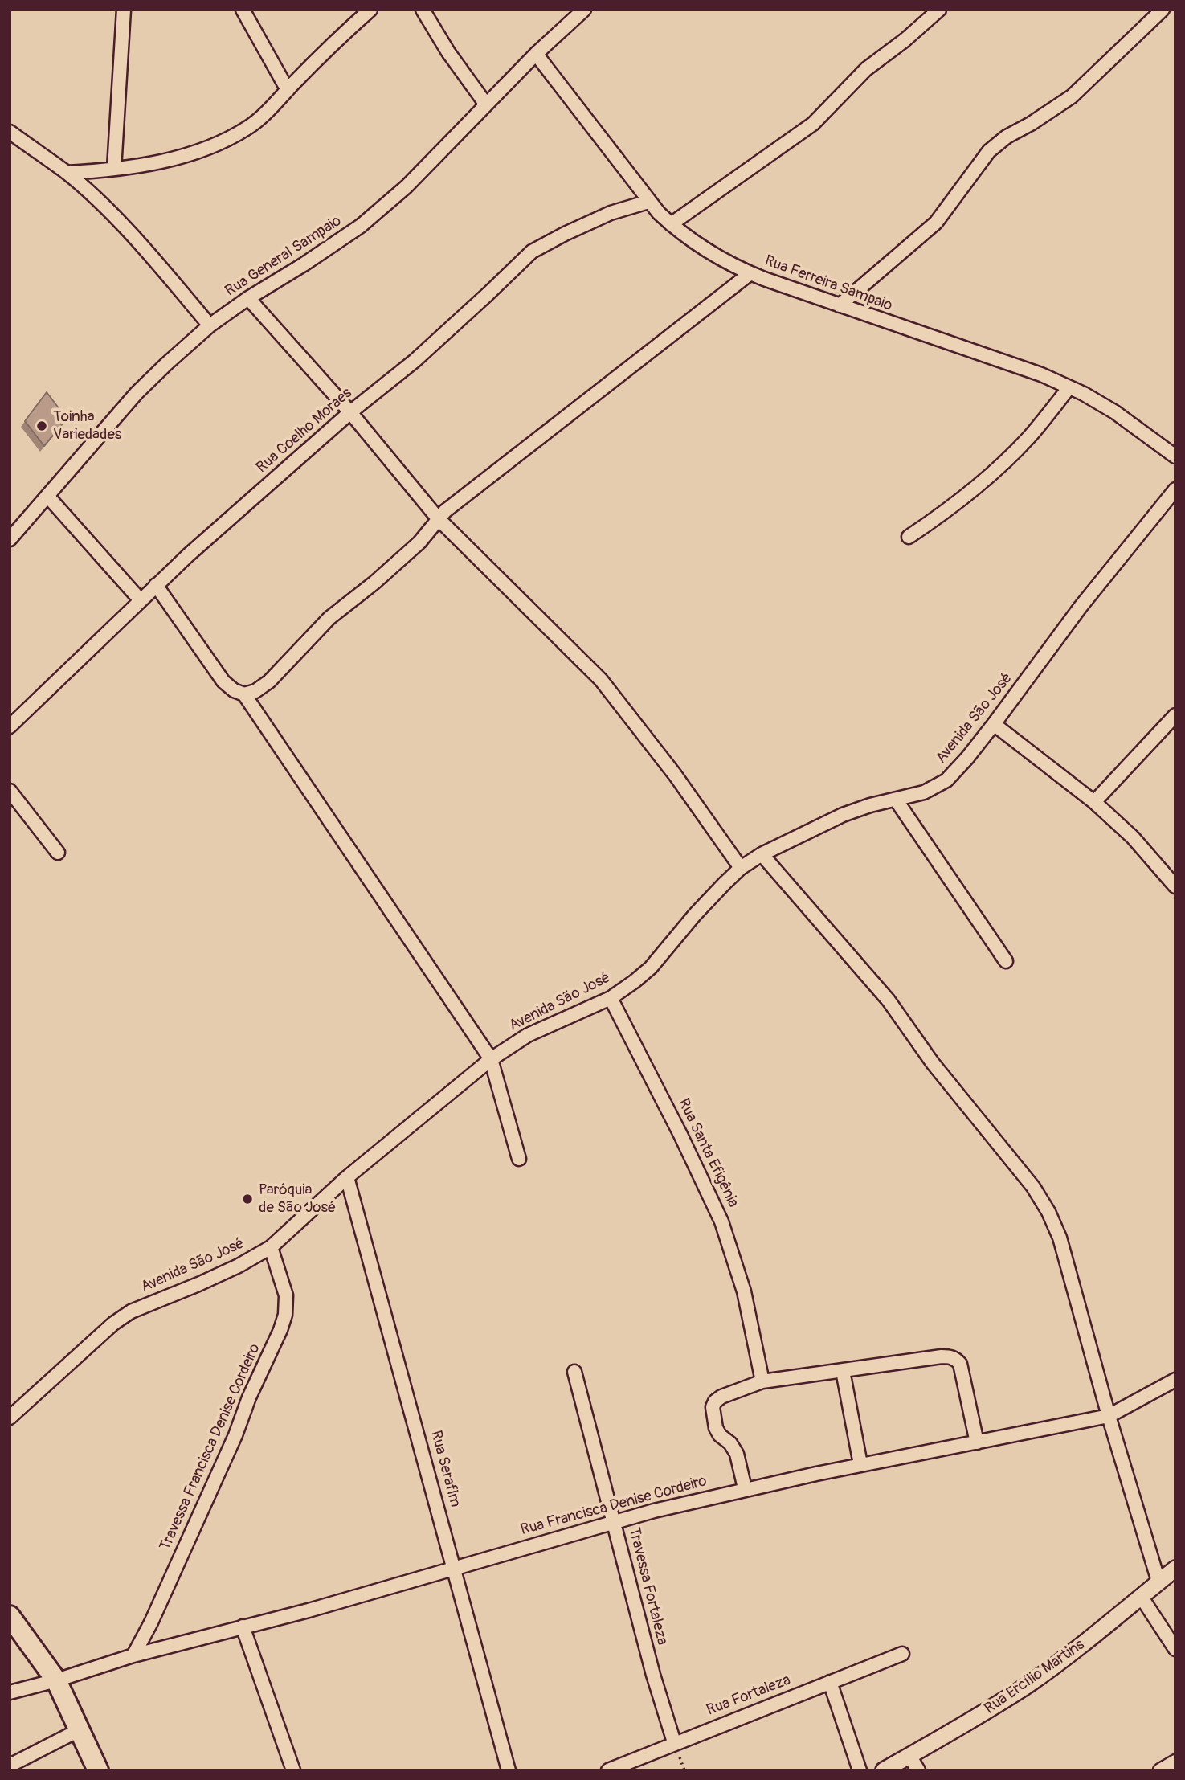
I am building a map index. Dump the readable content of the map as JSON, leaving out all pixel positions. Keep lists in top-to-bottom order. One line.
{"streets":{"street":["Rua General Sampaio","Rua Ferreira Sampaio","Rua Coelho Moraes","Avenida São José","Rua Santa Efigênia","Travessa Francisca Denise Cordeiro","Rua Serafim","Rua Francisca Denise Cordeiro","Travessa Fortaleza","Rua Ercílio Martins","Rua Fortaleza"]},"crossings":[["Rua General Sampaio","Rua Ferreira Sampaio"],["Rua Ferreira Sampaio","Rua Coelho Moraes"],["Avenida São José","Rua Santa Efigênia"],["Avenida São José","Travessa Francisca Denise Cordeiro"],["Avenida São José","Rua Serafim"],["Travessa Francisca Denise Cordeiro","Rua Francisca Denise Cordeiro"],["Rua Serafim","Rua Francisca Denise Cordeiro"],["Rua Francisca Denise Cordeiro","Travessa Fortaleza"],["Travessa Fortaleza","Rua Fortaleza"]],"places":["Toinha Variedades","Paróquia de São José"]}
